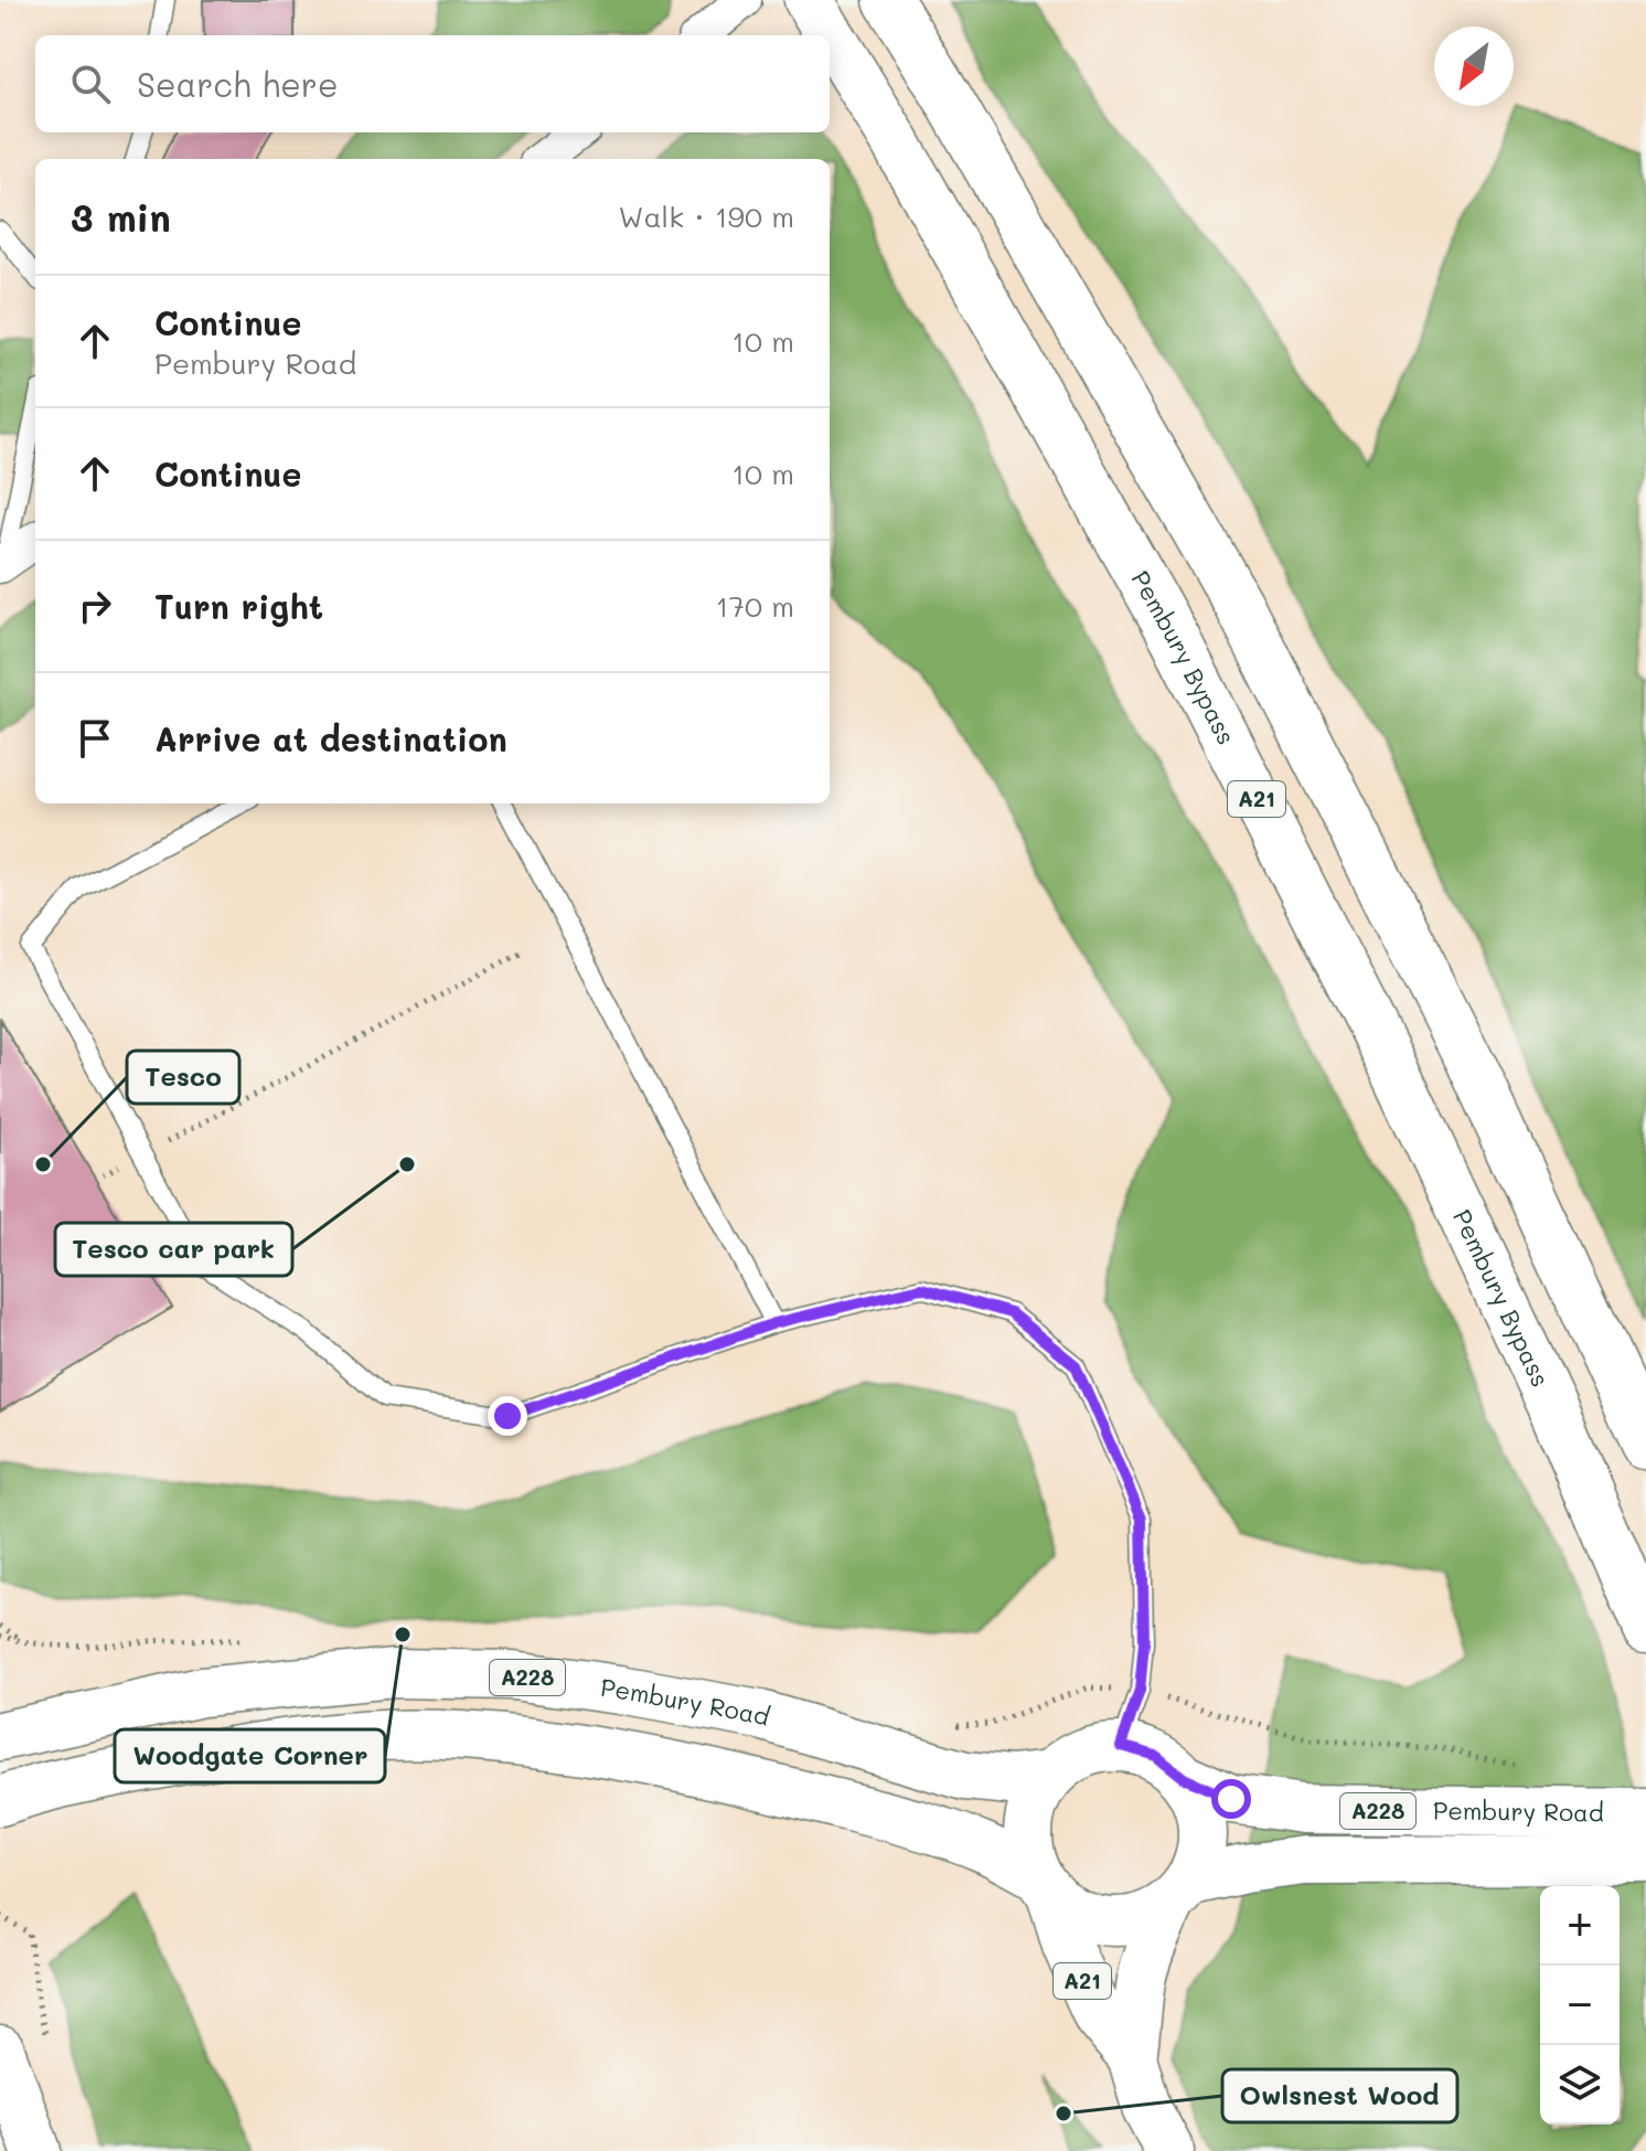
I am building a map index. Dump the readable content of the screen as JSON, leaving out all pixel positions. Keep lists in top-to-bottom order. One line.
{"streets":{"main road":["Pembury Bypass","A21","A228","Pembury Road"]},"crossings":[["A21","Pembury Road"]],"places":["Tesco","Tesco car park","Woodgate Corner","Owlsnest Wood"],"north":"bottom left","page":{"search":"Search here","heading":["3 min","Walk · 190 m"],"list":[["Continue","Pembury Road","10 m"],["Continue","10 m"],["Turn right","170 m"],"Arrive at destination"],"map_buttons":["+","−"]}}
